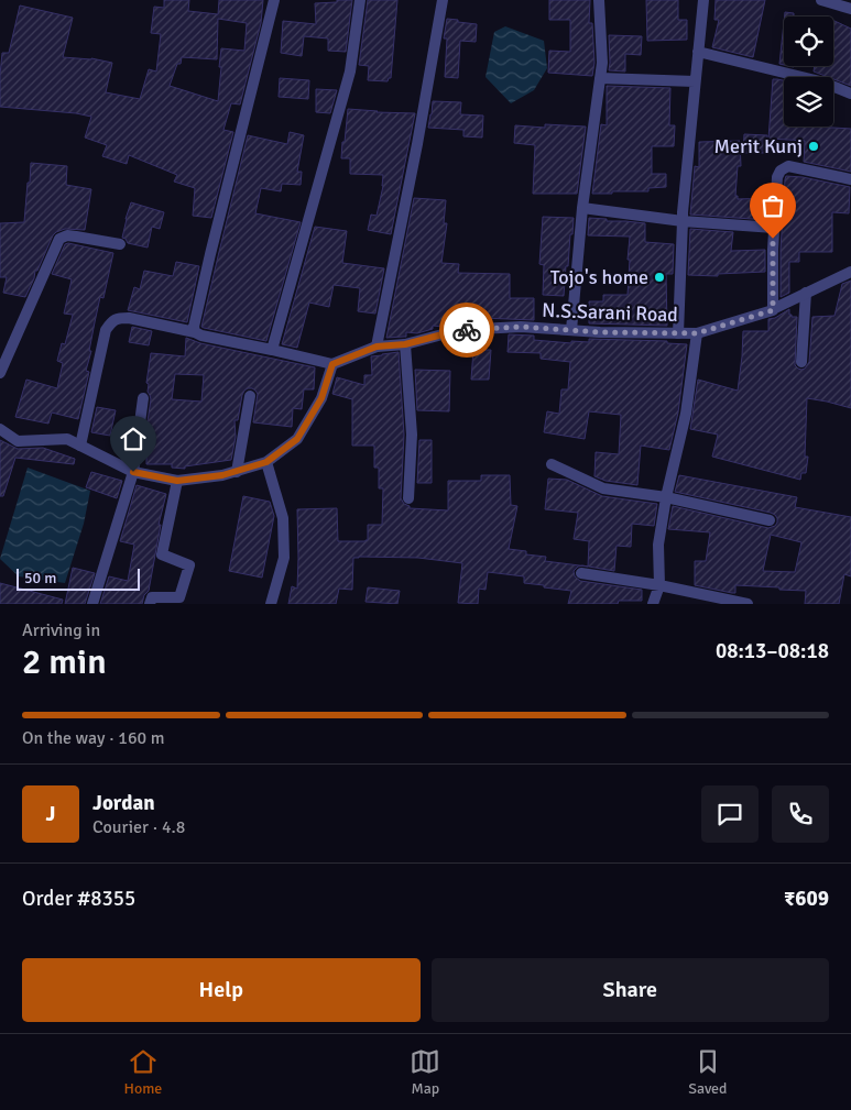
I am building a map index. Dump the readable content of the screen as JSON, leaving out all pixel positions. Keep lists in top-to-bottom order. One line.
{"streets":{"street":["N.S.Sarani Road"]},"places":["Merit Kunj","Tojo's home"],"scale_bar":"50 m","page":{"scale":"50 m","heading":["2 min","Arriving in","08:13–08:18"],"panel":["Jordan","Courier · 4.8","Order #8355","₹609"],"bar":"On the way · 160 m","round":"J","buttons":["Help","Share"],"tabs":["Home","Map","Saved"]}}
